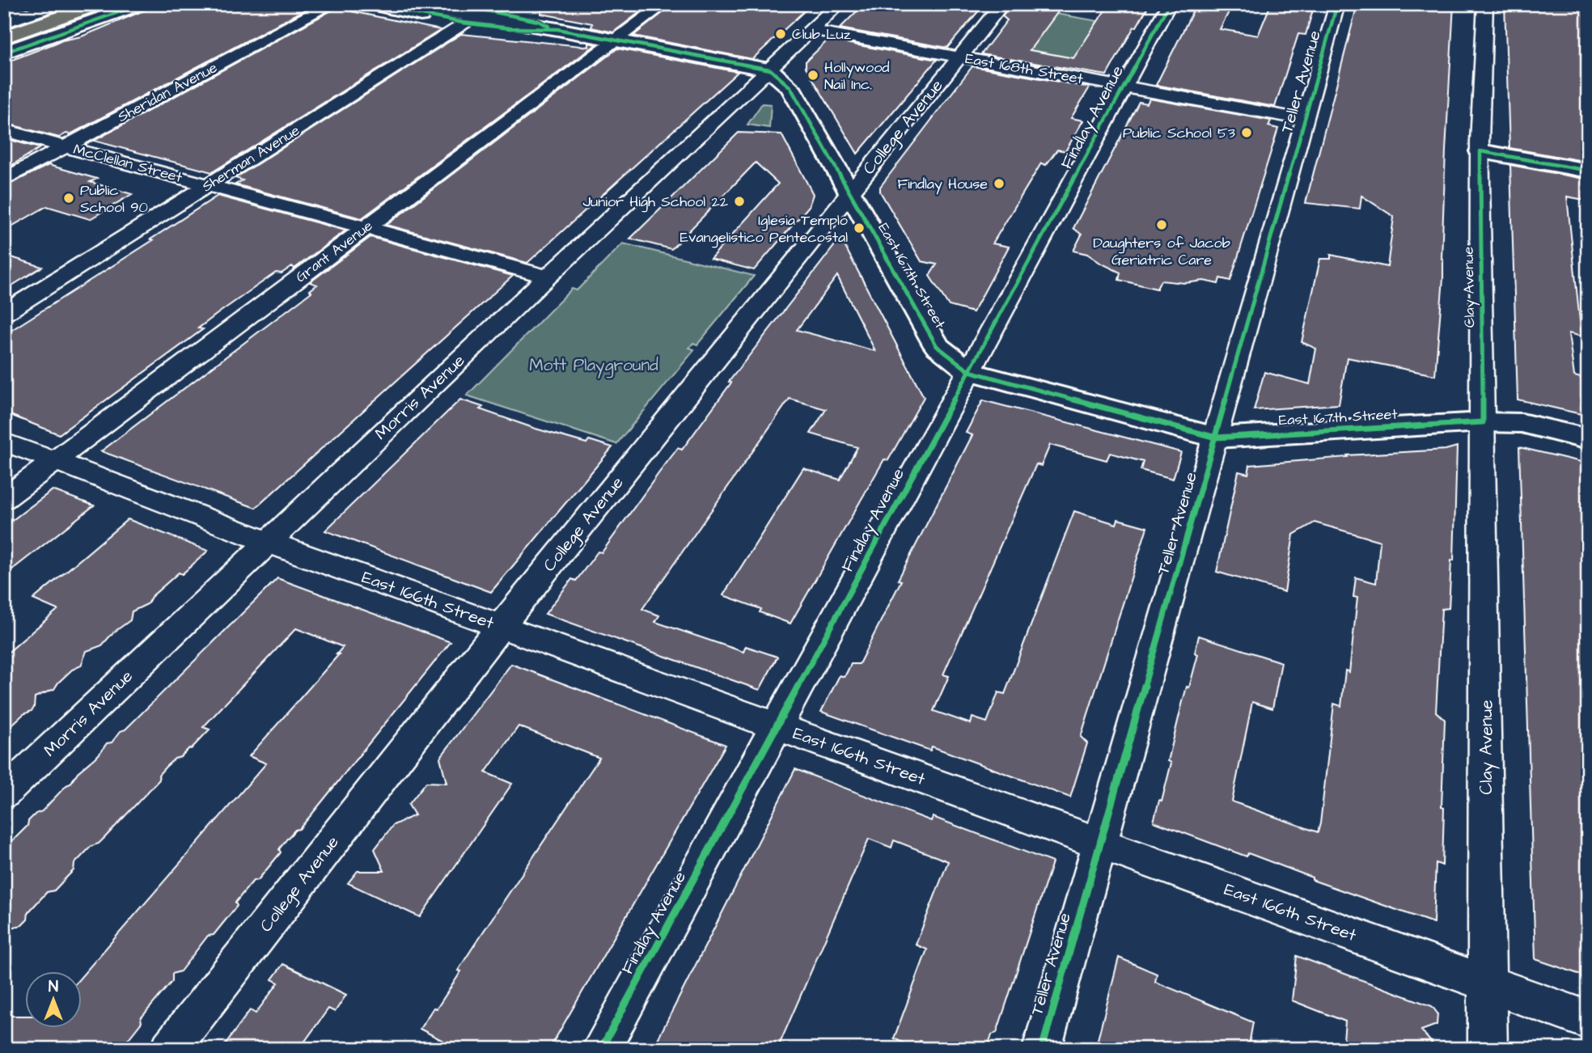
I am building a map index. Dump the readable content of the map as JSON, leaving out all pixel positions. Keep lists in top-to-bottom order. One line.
{"streets":{"street":["East 168th Street","Teller Avenue","Sheridan Avenue","Findlay Avenue","College Avenue","Sherman Avenue","McClellan Street","Grant Avenue","East 167th Street","Clay Avenue","Morris Avenue","East 166th Street"]},"crossings":[["East 168th Street","Teller Avenue"],["East 168th Street","Findlay Avenue"],["East 168th Street","College Avenue"],["East 168th Street","Morris Avenue"],["Teller Avenue","East 167th Street"],["Teller Avenue","East 166th Street"],["Sheridan Avenue","McClellan Street"],["Findlay Avenue","East 167th Street"],["Findlay Avenue","East 166th Street"],["College Avenue","East 167th Street"],["College Avenue","East 166th Street"],["Sherman Avenue","McClellan Street"],["McClellan Street","Grant Avenue"],["McClellan Street","Morris Avenue"],["Grant Avenue","East 166th Street"],["East 167th Street","Clay Avenue"],["East 167th Street","Morris Avenue"],["Clay Avenue","East 166th Street"],["Morris Avenue","East 166th Street"]],"parks":["Mott Playground"],"places":["Club Luz","Hollywood Nail Inc.","Public School 53","Findlay House","Public School 90","Junior High School 22","Daughters of Jacob Geriatric Care","Iglesia Templo Evangelistico Pentecostal"],"north":"top"}
